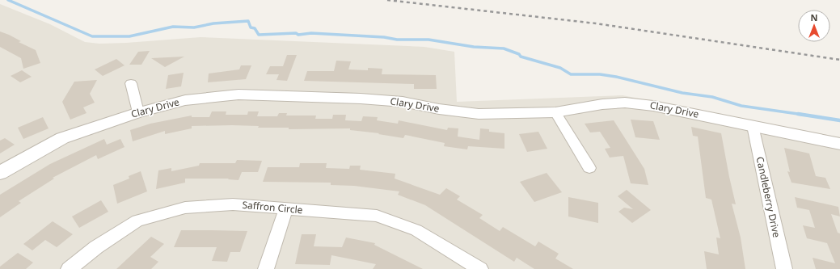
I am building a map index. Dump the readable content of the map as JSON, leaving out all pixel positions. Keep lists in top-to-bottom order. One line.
{"streets":{"street":["Clary Drive","Candleberry Drive","Saffron Circle"]},"crossings":[["Clary Drive","Candleberry Drive"]],"north":"top"}
